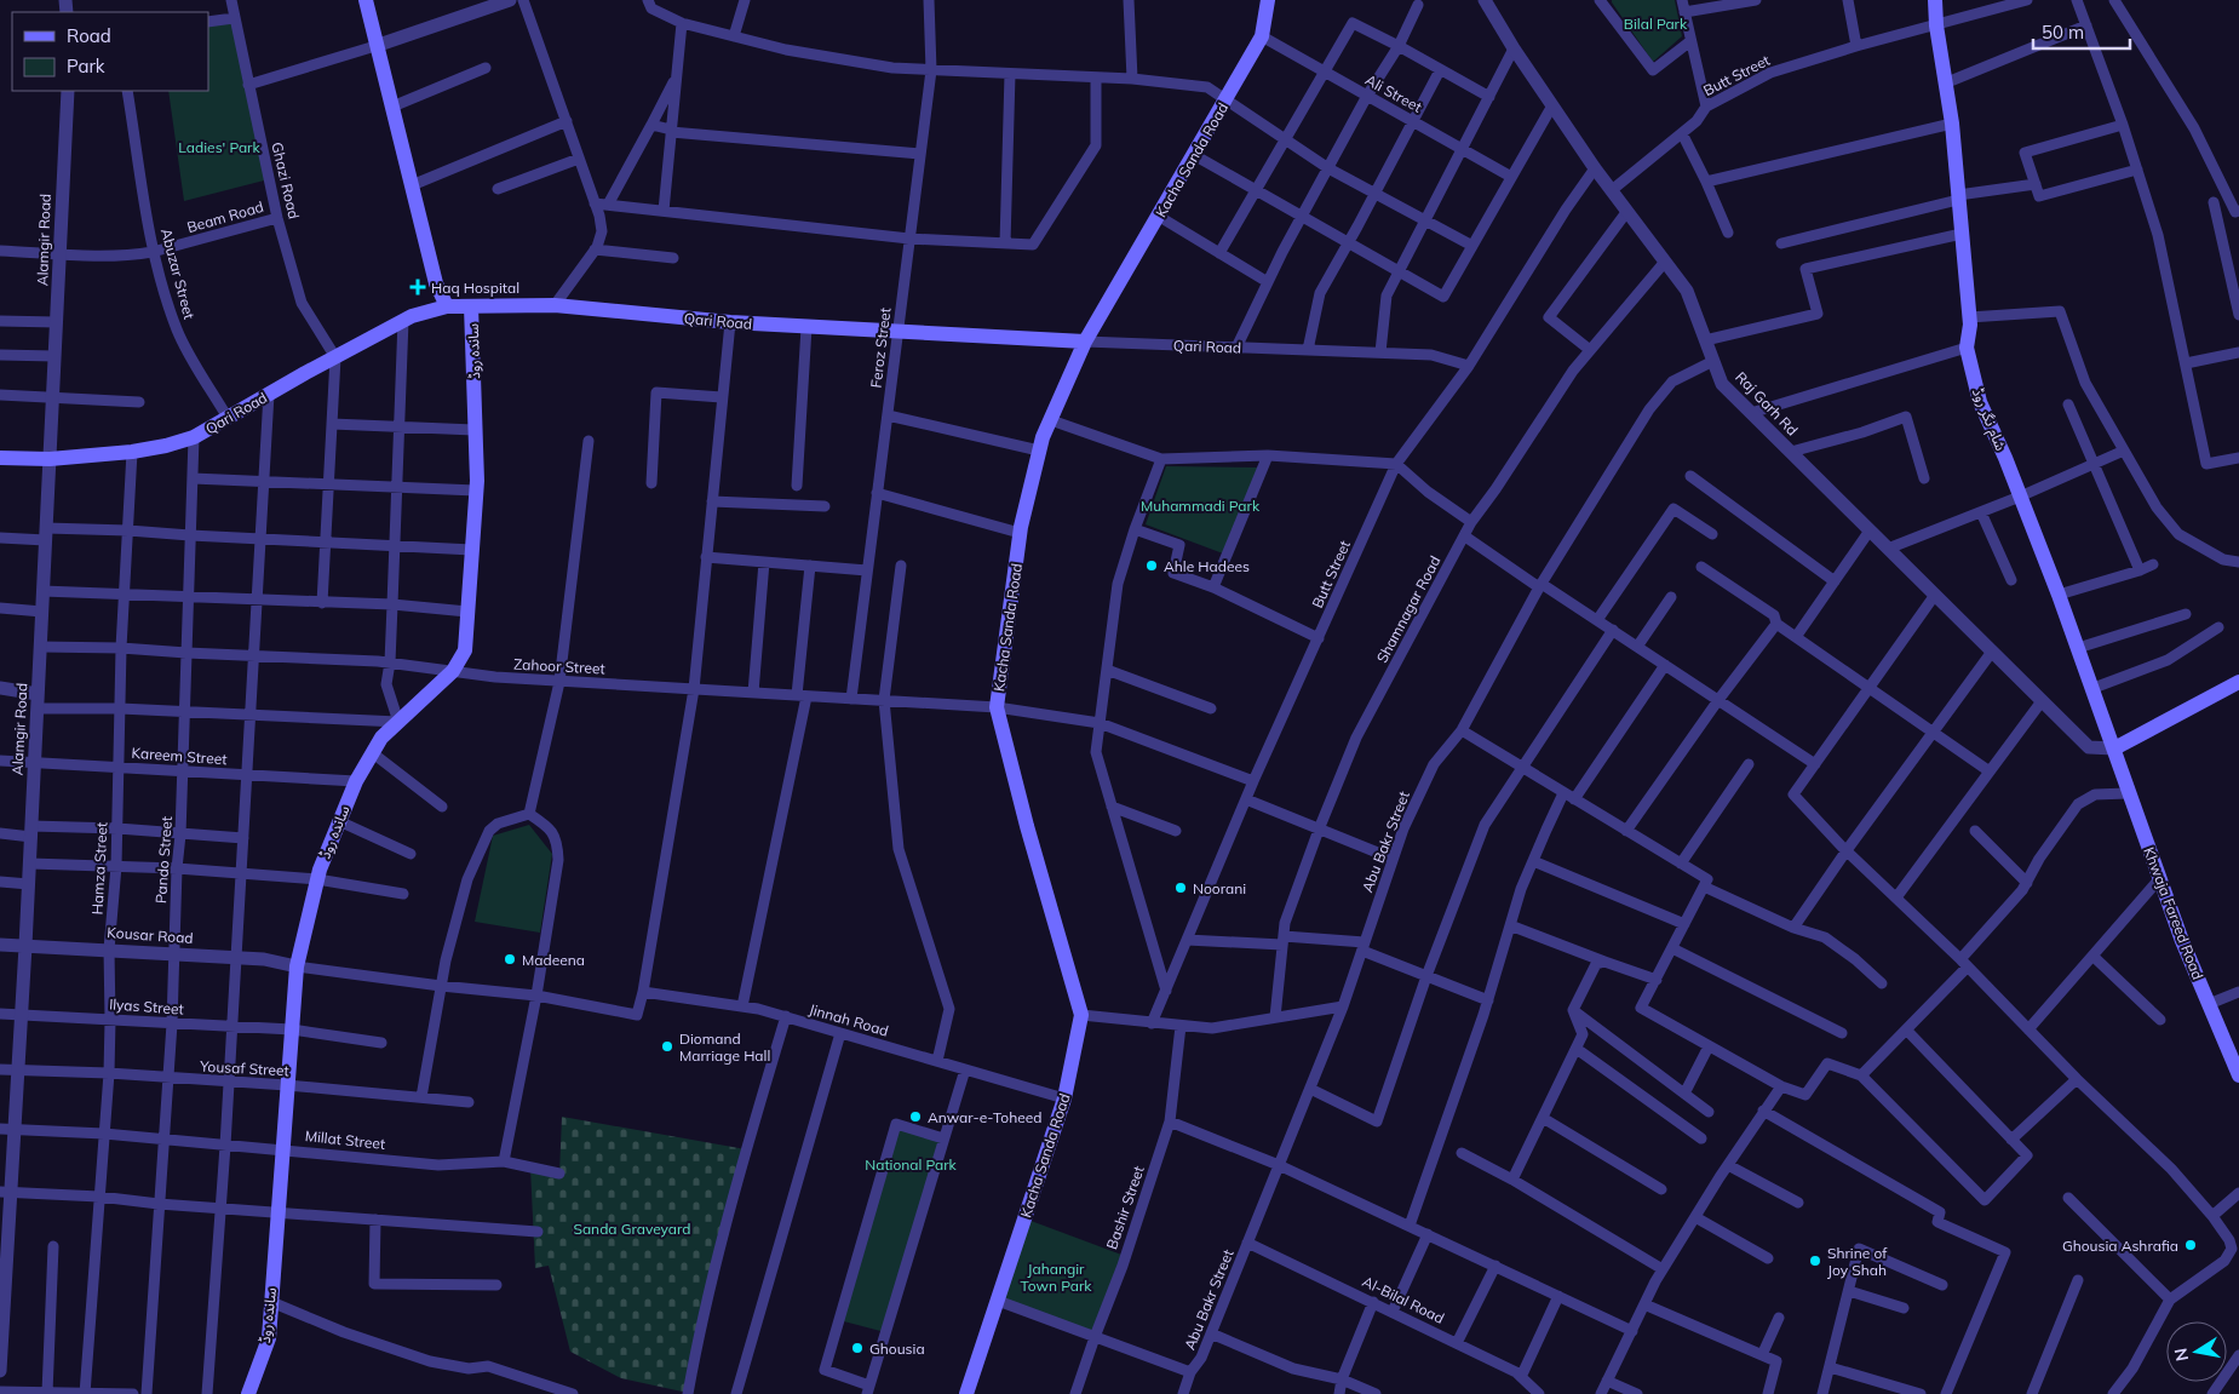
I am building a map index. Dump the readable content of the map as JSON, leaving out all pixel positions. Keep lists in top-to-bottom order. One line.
{"streets":{"main road":["Kacha Sanda Road","Qari Road","ساندہ روڈ","شام نگر روڈ","Khwaja Fareed Road"],"street":["Butt Street","Ali Street","Ghazi Road","Beam Road","Alamgir Road","Abuzar Street","Feroz Street","Raj Garh Rd","Shamnagar Road","Zahoor Street","Kareem Street","Abu Bakr Street","Pando Street","Hamza Street","Kousar Road","Ilyas Street","Jinnah Road","Yousaf Street","Millat Street","Bashir Street","Al-Bilal Road"]},"crossings":[["Butt Street","Qari Road"],["Butt Street","Raj Garh Rd"],["Butt Street","شام نگر روڈ"],["Butt Street","Zahoor Street"],["Ali Street","Kacha Sanda Road"],["Kacha Sanda Road","Qari Road"],["Kacha Sanda Road","Zahoor Street"],["Kacha Sanda Road","Jinnah Road"],["Ghazi Road","Beam Road"],["Ghazi Road","Qari Road"],["Beam Road","Alamgir Road"],["Beam Road","Abuzar Street"],["Alamgir Road","Qari Road"],["Alamgir Road","Zahoor Street"],["Alamgir Road","Kareem Street"],["Alamgir Road","Kousar Road"],["Alamgir Road","Ilyas Street"],["Alamgir Road","Yousaf Street"],["Alamgir Road","Millat Street"],["Abuzar Street","Qari Road"],["Qari Road","Feroz Street"],["Qari Road","ساندہ روڈ"],["Qari Road","Pando Street"],["Qari Road","Hamza Street"],["Feroz Street","Zahoor Street"],["ساندہ روڈ","Zahoor Street"],["ساندہ روڈ","Kareem Street"],["ساندہ روڈ","Kousar Road"],["ساندہ روڈ","Ilyas Street"],["ساندہ روڈ","Yousaf Street"],["ساندہ روڈ","Millat Street"],["Raj Garh Rd","شام نگر روڈ"],["Raj Garh Rd","Shamnagar Road"],["Raj Garh Rd","Abu Bakr Street"],["Raj Garh Rd","Khwaja Fareed Road"],["شام نگر روڈ","Khwaja Fareed Road"],["Zahoor Street","Pando Street"],["Zahoor Street","Hamza Street"],["Kareem Street","Pando Street"],["Kareem Street","Hamza Street"],["Abu Bakr Street","Al-Bilal Road"],["Pando Street","Kousar Road"],["Pando Street","Ilyas Street"],["Pando Street","Yousaf Street"],["Pando Street","Millat Street"],["Hamza Street","Kousar Road"],["Hamza Street","Ilyas Street"],["Hamza Street","Yousaf Street"],["Hamza Street","Millat Street"]],"parks":["Bilal Park","Ladies' Park","Muhammadi Park","National Park","Sanda Graveyard","Jahangir Town Park"],"places":{"health":["Haq Hospital"],"other":["Ahle Hadees","Noorani","Madeena","Diomand Marriage Hall","Anwar-e-Toheed","Ghousia Ashrafia","Shrine of Joy Shah","Ghousia"]},"legend":["Road","Park"],"scale_bar":"50 m","north":"left"}
